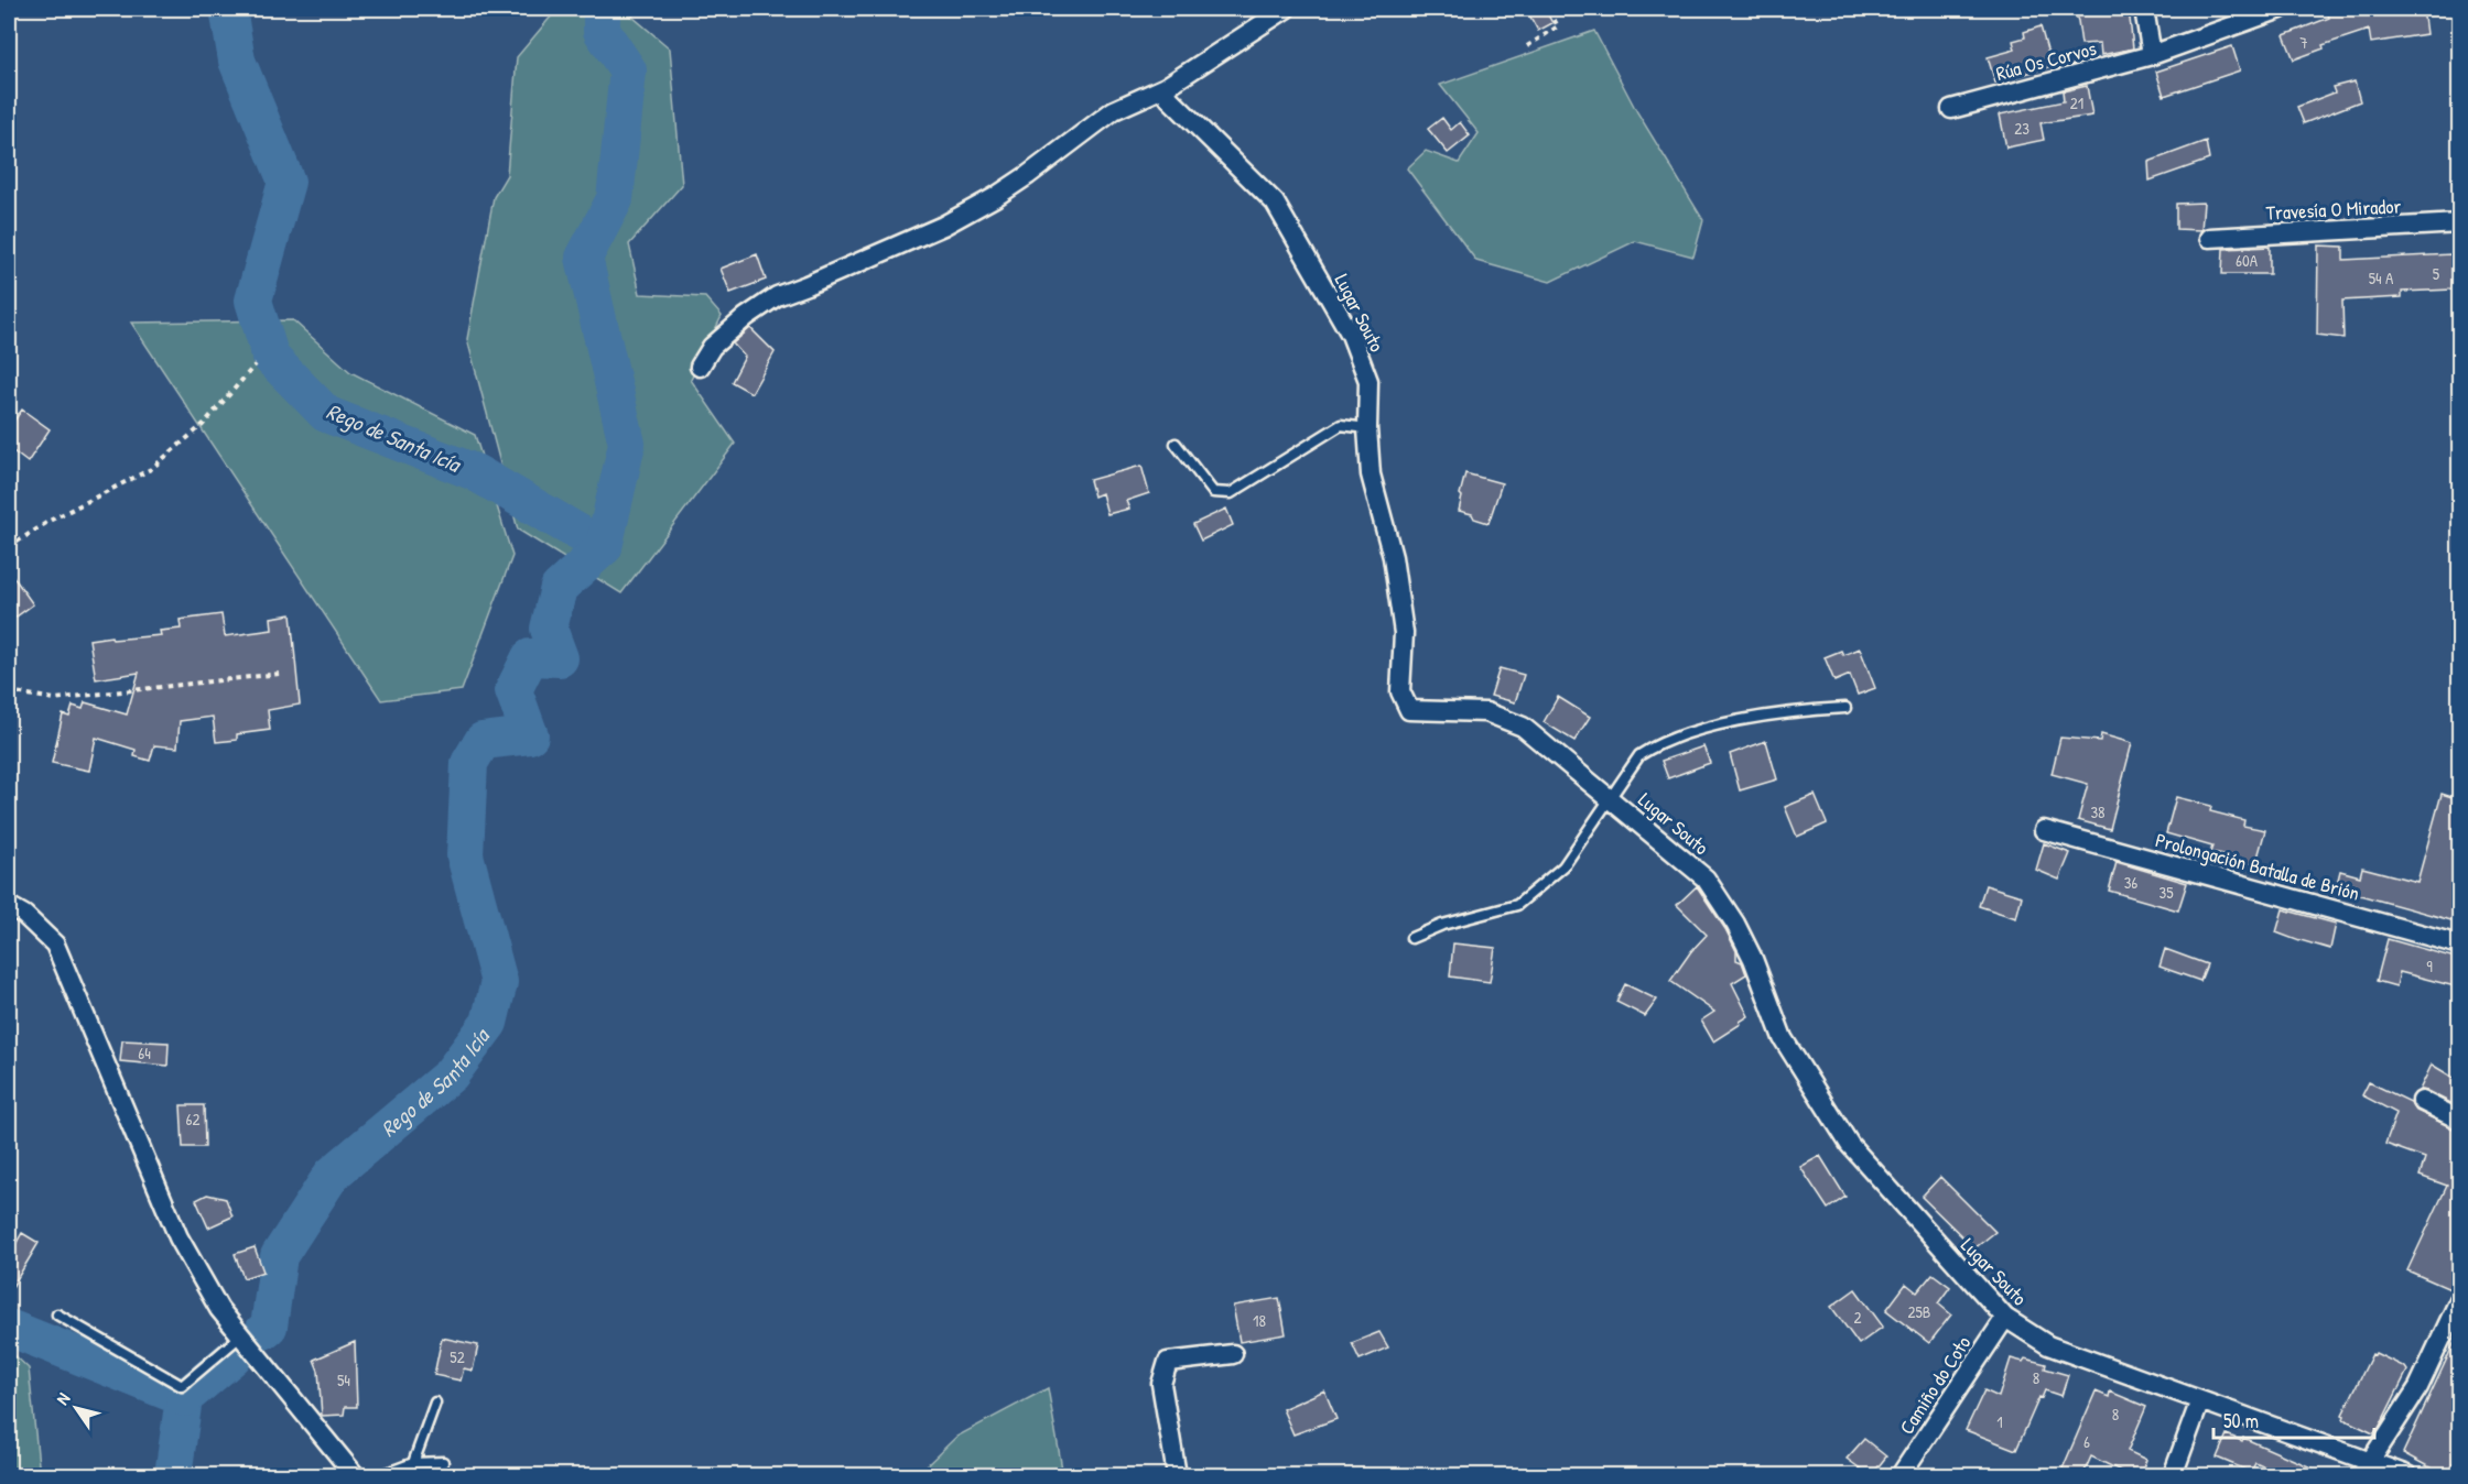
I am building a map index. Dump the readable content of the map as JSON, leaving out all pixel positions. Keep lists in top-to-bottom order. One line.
{"streets":{"street":["Rúa Os Corvos","Travesía O Mirador","Lugar Souto","Prolongación Batalla de Brión","Camiño do Coto"]},"crossings":[["Lugar Souto","Camiño do Coto"]],"water":["Rego de Santa Icía"],"house_numbers":["7","21","23","60A","5","54 A","38","36","35","9","64","62","25B","2","18","52","8","54","8","1","6"],"scale_bar":"50 m","north":"top left"}
